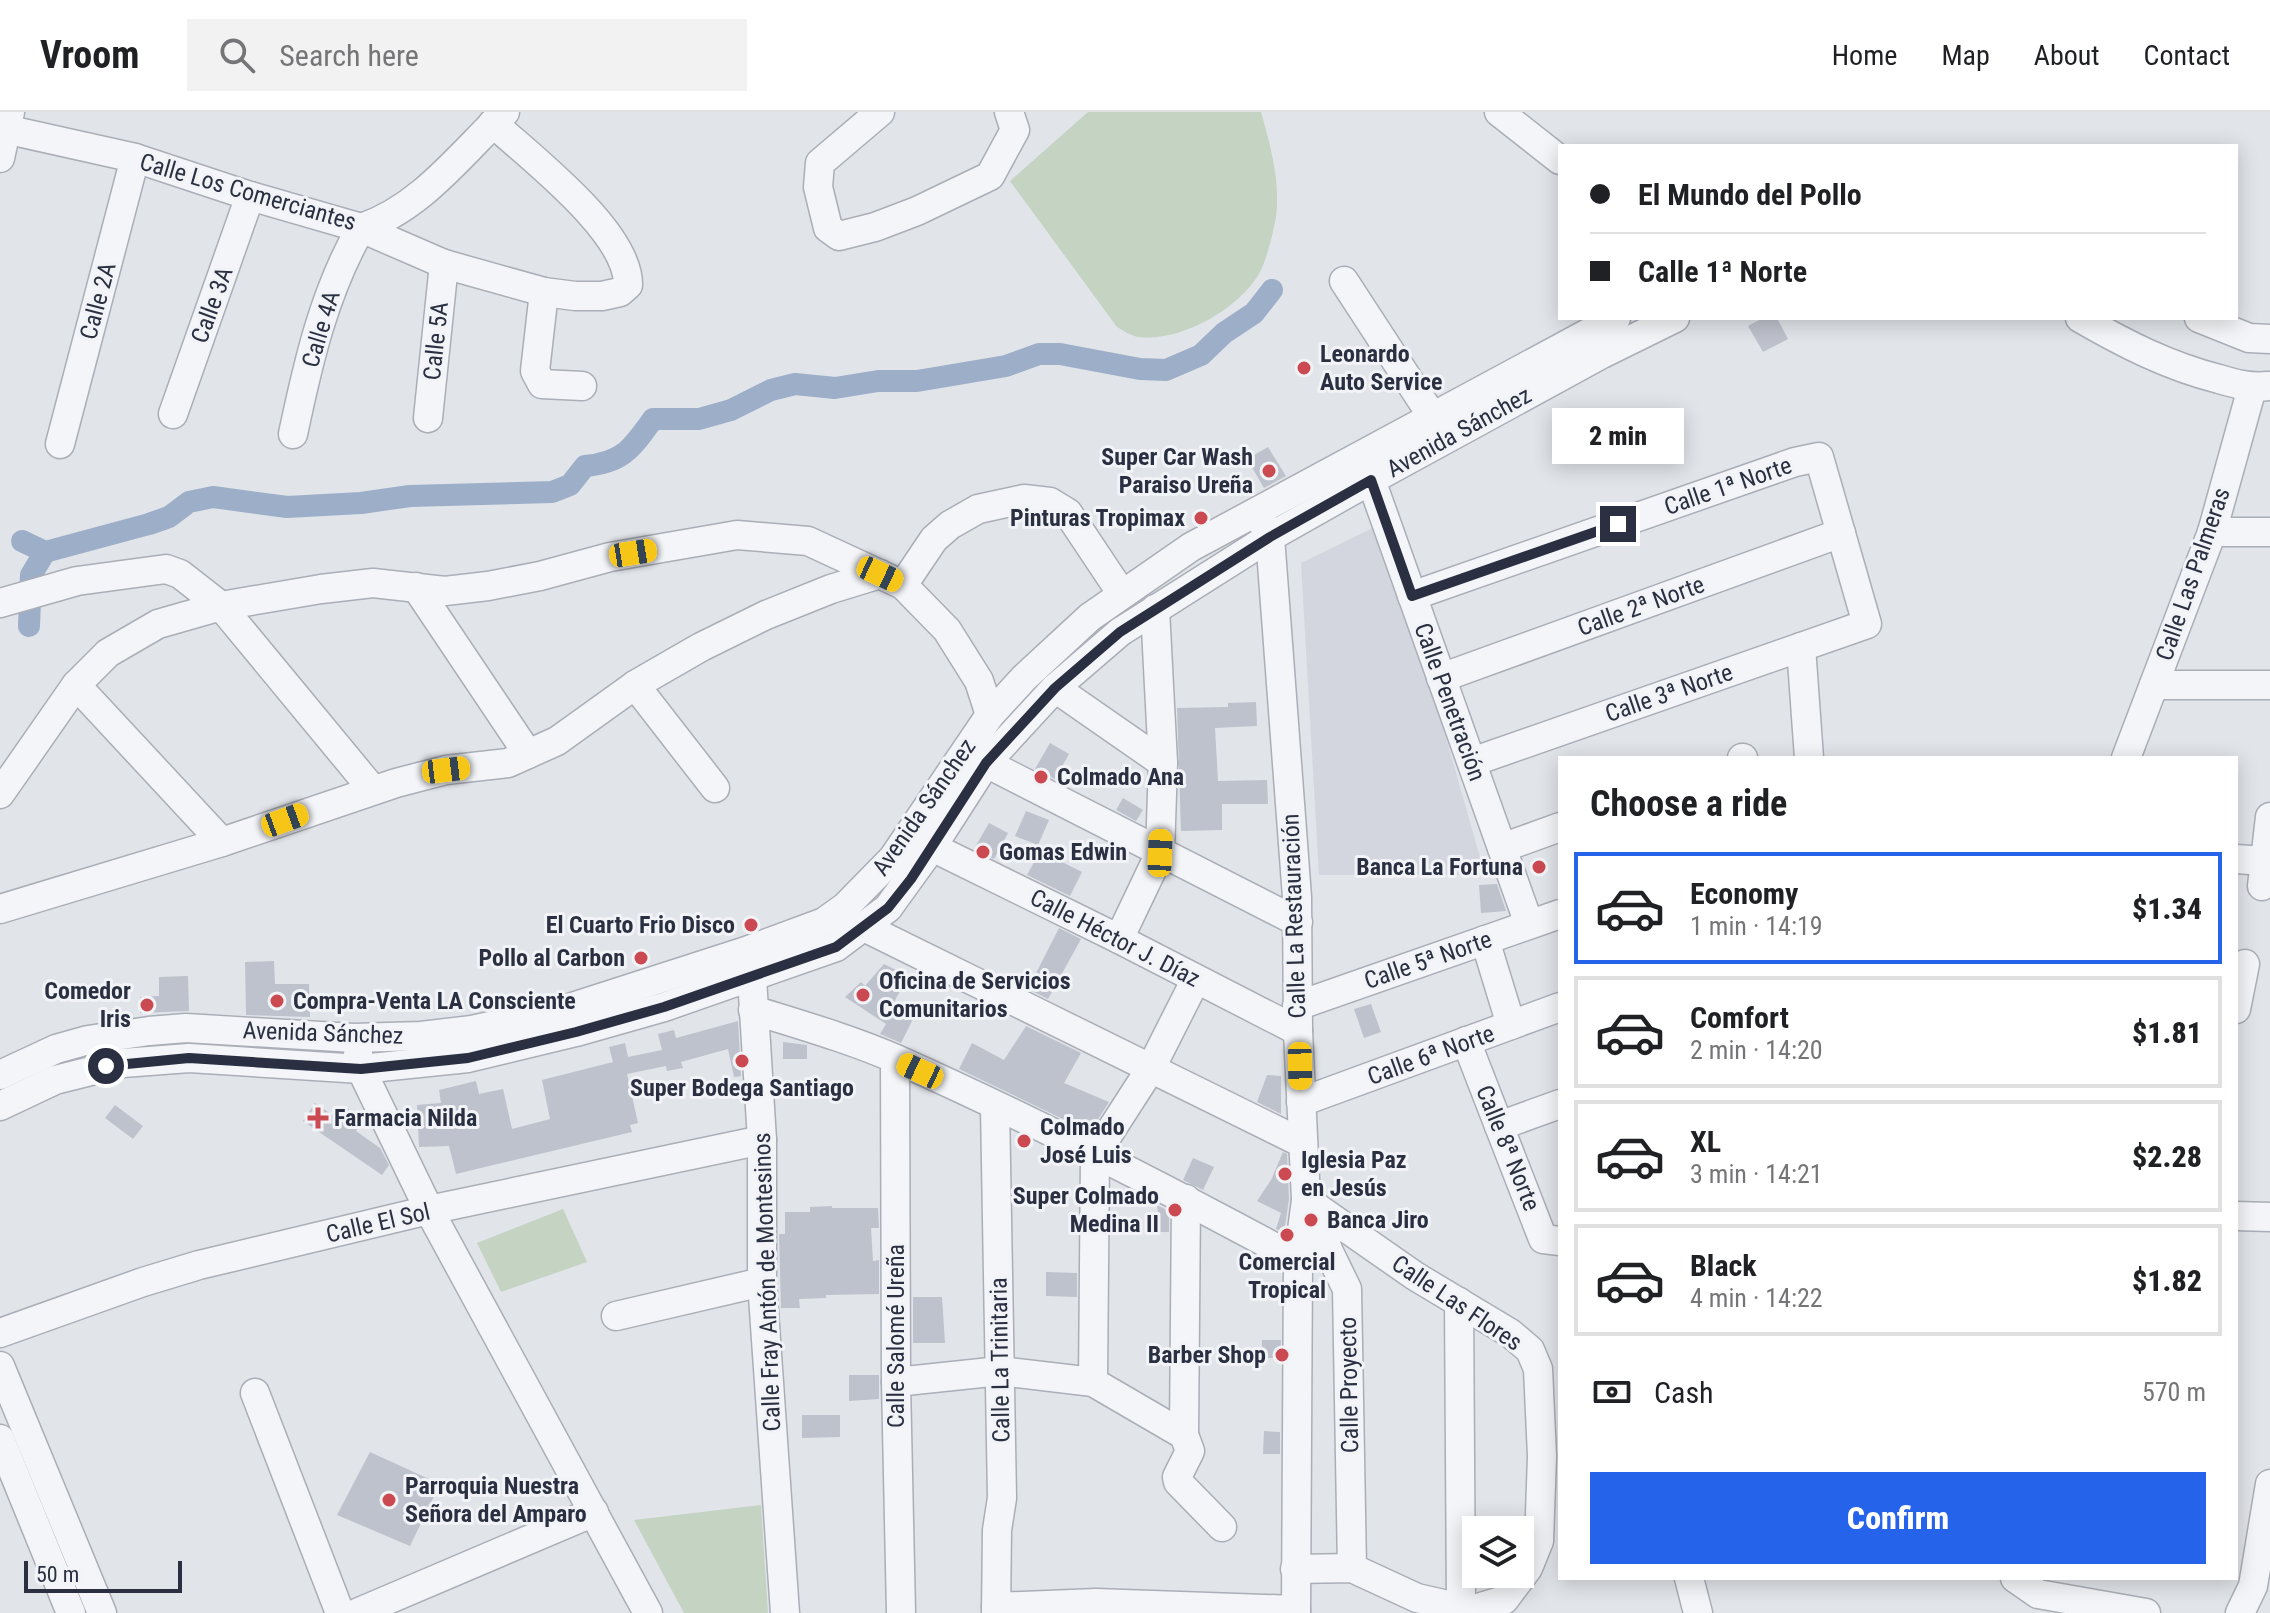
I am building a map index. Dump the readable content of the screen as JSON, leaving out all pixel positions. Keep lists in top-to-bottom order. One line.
{"streets":{"street":["Calle Los Comerciantes","Calle 2A","Calle 3A","Calle 4A","Calle 5A","Avenida Sánchez","Calle 1ª Norte","Calle Las Palmeras","Calle 2ª Norte","Calle 3ª Norte","Calle Penetración","Calle La Restauración","Calle Héctor J. Díaz","Calle 5ª Norte","Calle 6ª Norte","Calle 8ª Norte","Calle El Sol","Calle Fray Antón de Montesinos","Calle Las Flores","Calle Salomé Ureña","Calle La Trinitaria","Calle Proyecto"]},"crossings":[["Calle Los Comerciantes","Calle 2A"],["Calle Los Comerciantes","Calle 3A"],["Calle Los Comerciantes","Calle 4A"],["Avenida Sánchez","Calle Penetración"],["Avenida Sánchez","Calle La Restauración"],["Avenida Sánchez","Calle Héctor J. Díaz"],["Avenida Sánchez","Calle Fray Antón de Montesinos"],["Calle 1ª Norte","Calle 2ª Norte"],["Calle 1ª Norte","Calle 3ª Norte"],["Calle 1ª Norte","Calle Penetración"],["Calle 2ª Norte","Calle 3ª Norte"],["Calle 2ª Norte","Calle Penetración"],["Calle 3ª Norte","Calle Penetración"],["Calle Penetración","Calle 5ª Norte"],["Calle La Restauración","Calle Héctor J. Díaz"],["Calle La Restauración","Calle 5ª Norte"],["Calle La Restauración","Calle 6ª Norte"],["Calle La Restauración","Calle Las Flores"],["Calle La Restauración","Calle Proyecto"],["Calle Héctor J. Díaz","Calle 5ª Norte"],["Calle 6ª Norte","Calle 8ª Norte"],["Calle El Sol","Calle Fray Antón de Montesinos"],["Calle Las Flores","Calle Proyecto"]],"places":{"other":["Leonardo Auto Service","Super Car Wash Paraiso Ureña","Pinturas Tropimax","Colmado Ana","Gomas Edwin","Banca La Fortuna","El Cuarto Frio Disco","Pollo al Carbon","Oficina de Servicios Comunitarios","Compra-Venta LA Consciente","Comedor Iris","Super Bodega Santiago","Colmado José Luis","Iglesia Paz en Jesús","Super Colmado Medina II","Banca Jiro","Comercial Tropical","Barber Shop","Parroquia Nuestra Señora del Amparo"],"health":["Farmacia Nilda"]},"scale_bar":"50 m","page":{"header":"Vroom","search":"Search here","nav":["Home","Map","About","Contact"],"banner":["El Mundo del Pollo","Calle 1ª Norte"],"bubble":"2 min","heading":"Choose a ride","list":[{"name":"Economy","note":"1 min · 14:19","value":"$1.34"},{"name":"Comfort","note":"2 min · 14:20","value":"$1.81"},{"name":"XL","note":"3 min · 14:21","value":"$2.28"},{"name":"Black","note":"4 min · 14:22","value":"$1.82"}],"pay":["Cash","570 m"],"buttons":"Confirm","scale":"50 m"}}
